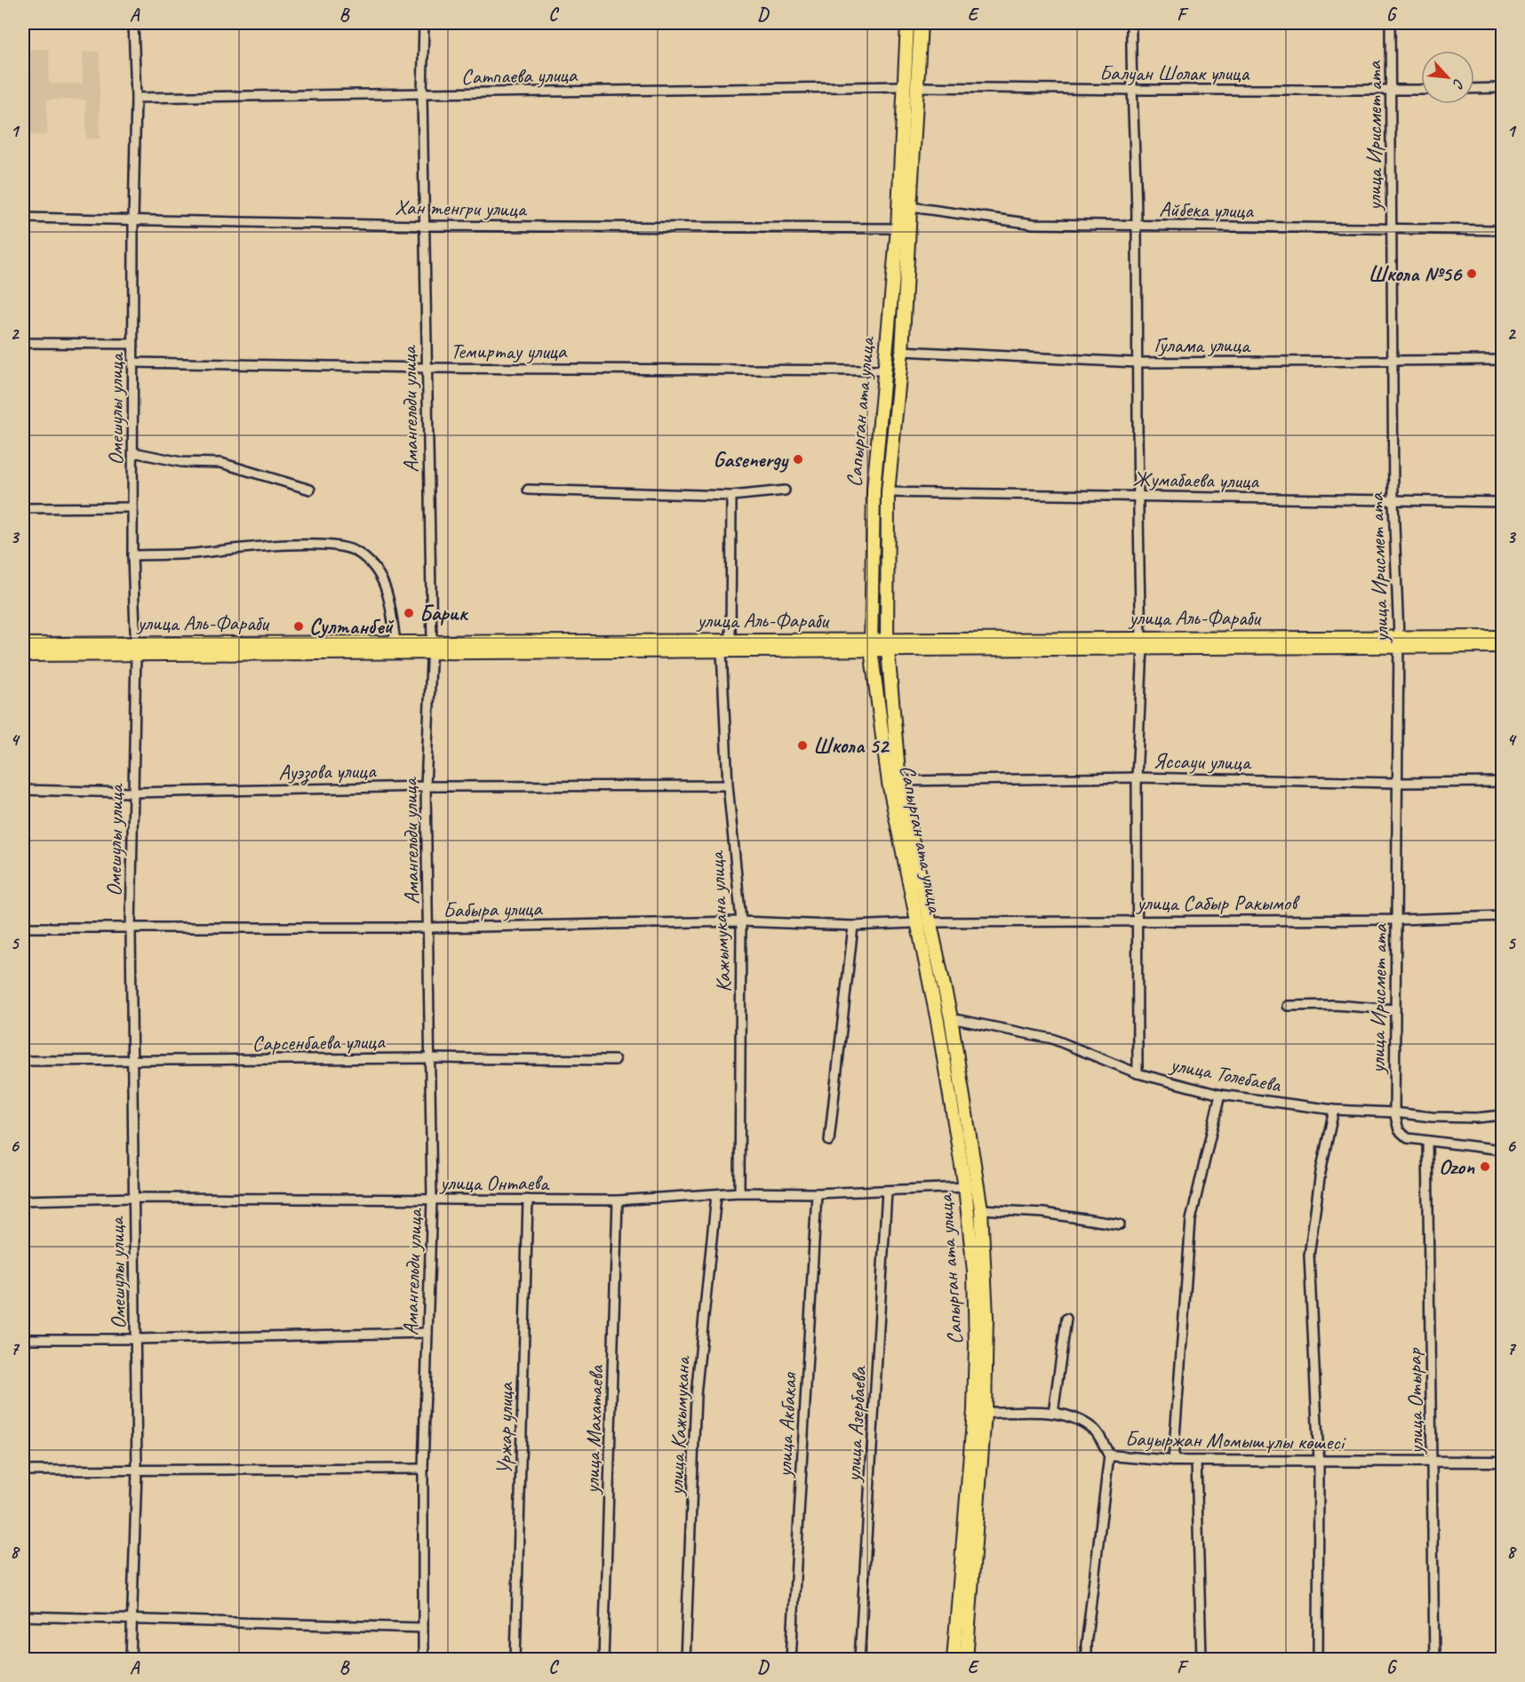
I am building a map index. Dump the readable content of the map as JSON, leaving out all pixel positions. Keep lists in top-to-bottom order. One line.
{"streets":{"main road":["Сапырган ата улица","улица Аль-Фараби"],"street":["Балуан Шолак улица","Сатпаева улица","улица Ирисмет ата","Хан тенгри улица","Айбека улица","Гулама улица","Темиртау улица","Омешулы улица","Амангельди улица","Жумабаева улица","Яссауи улица","Ауэзова улица","улица Сабыр Ракымов","Бабыра улица","Кажымукана улица","Сарсенбаева улица","улица Толебаева","улица Онтаева","улица Отырар","улица Азербаева","улица Акбакая","улица Кажымукана","Уржар улица","улица Махатаева","Бауыржан Момышұлы көшесі"]},"crossings":[["Балуан Шолак улица","улица Ирисмет ата"],["Балуан Шолак улица","Сапырган ата улица"],["Сатпаева улица","Омешулы улица"],["Сатпаева улица","Амангельди улица"],["Сатпаева улица","Сапырган ата улица"],["улица Ирисмет ата","Айбека улица"],["улица Ирисмет ата","Гулама улица"],["улица Ирисмет ата","Жумабаева улица"],["улица Ирисмет ата","улица Аль-Фараби"],["улица Ирисмет ата","Яссауи улица"],["улица Ирисмет ата","улица Сабыр Ракымов"],["улица Ирисмет ата","улица Толебаева"],["Хан тенгри улица","Омешулы улица"],["Хан тенгри улица","Амангельди улица"],["Хан тенгри улица","Сапырган ата улица"],["Айбека улица","Сапырган ата улица"],["Гулама улица","Сапырган ата улица"],["Темиртау улица","Омешулы улица"],["Темиртау улица","Амангельди улица"],["Темиртау улица","Сапырган ата улица"],["Омешулы улица","улица Аль-Фараби"],["Омешулы улица","Ауэзова улица"],["Омешулы улица","Бабыра улица"],["Омешулы улица","Сарсенбаева улица"],["Омешулы улица","улица Онтаева"],["Амангельди улица","улица Аль-Фараби"],["Амангельди улица","Ауэзова улица"],["Амангельди улица","Бабыра улица"],["Амангельди улица","Сарсенбаева улица"],["Амангельди улица","улица Онтаева"],["Сапырган ата улица","Жумабаева улица"],["Сапырган ата улица","улица Аль-Фараби"],["Сапырган ата улица","Яссауи улица"],["Сапырган ата улица","улица Сабыр Ракымов"],["Сапырган ата улица","Бабыра улица"],["Сапырган ата улица","улица Толебаева"],["Сапырган ата улица","улица Онтаева"],["Сапырган ата улица","Бауыржан Момышұлы көшесі"],["улица Аль-Фараби","Кажымукана улица"],["Ауэзова улица","Кажымукана улица"],["улица Сабыр Ракымов","Бабыра улица"],["Бабыра улица","Кажымукана улица"],["Кажымукана улица","улица Онтаева"],["улица Онтаева","улица Азербаева"],["улица Онтаева","улица Акбакая"],["улица Онтаева","улица Кажымукана"],["улица Онтаева","Уржар улица"],["улица Онтаева","улица Махатаева"],["улица Отырар","Бауыржан Момышұлы көшесі"]],"places":["Школа №56","Gasenergy","Барик","Султанбей","Школа 52","Ozon"],"north":"bottom right","grid":{"columns":["A","B","C","D","E","F","G"],"rows":["1","2","3","4","5","6","7","8"]}}
